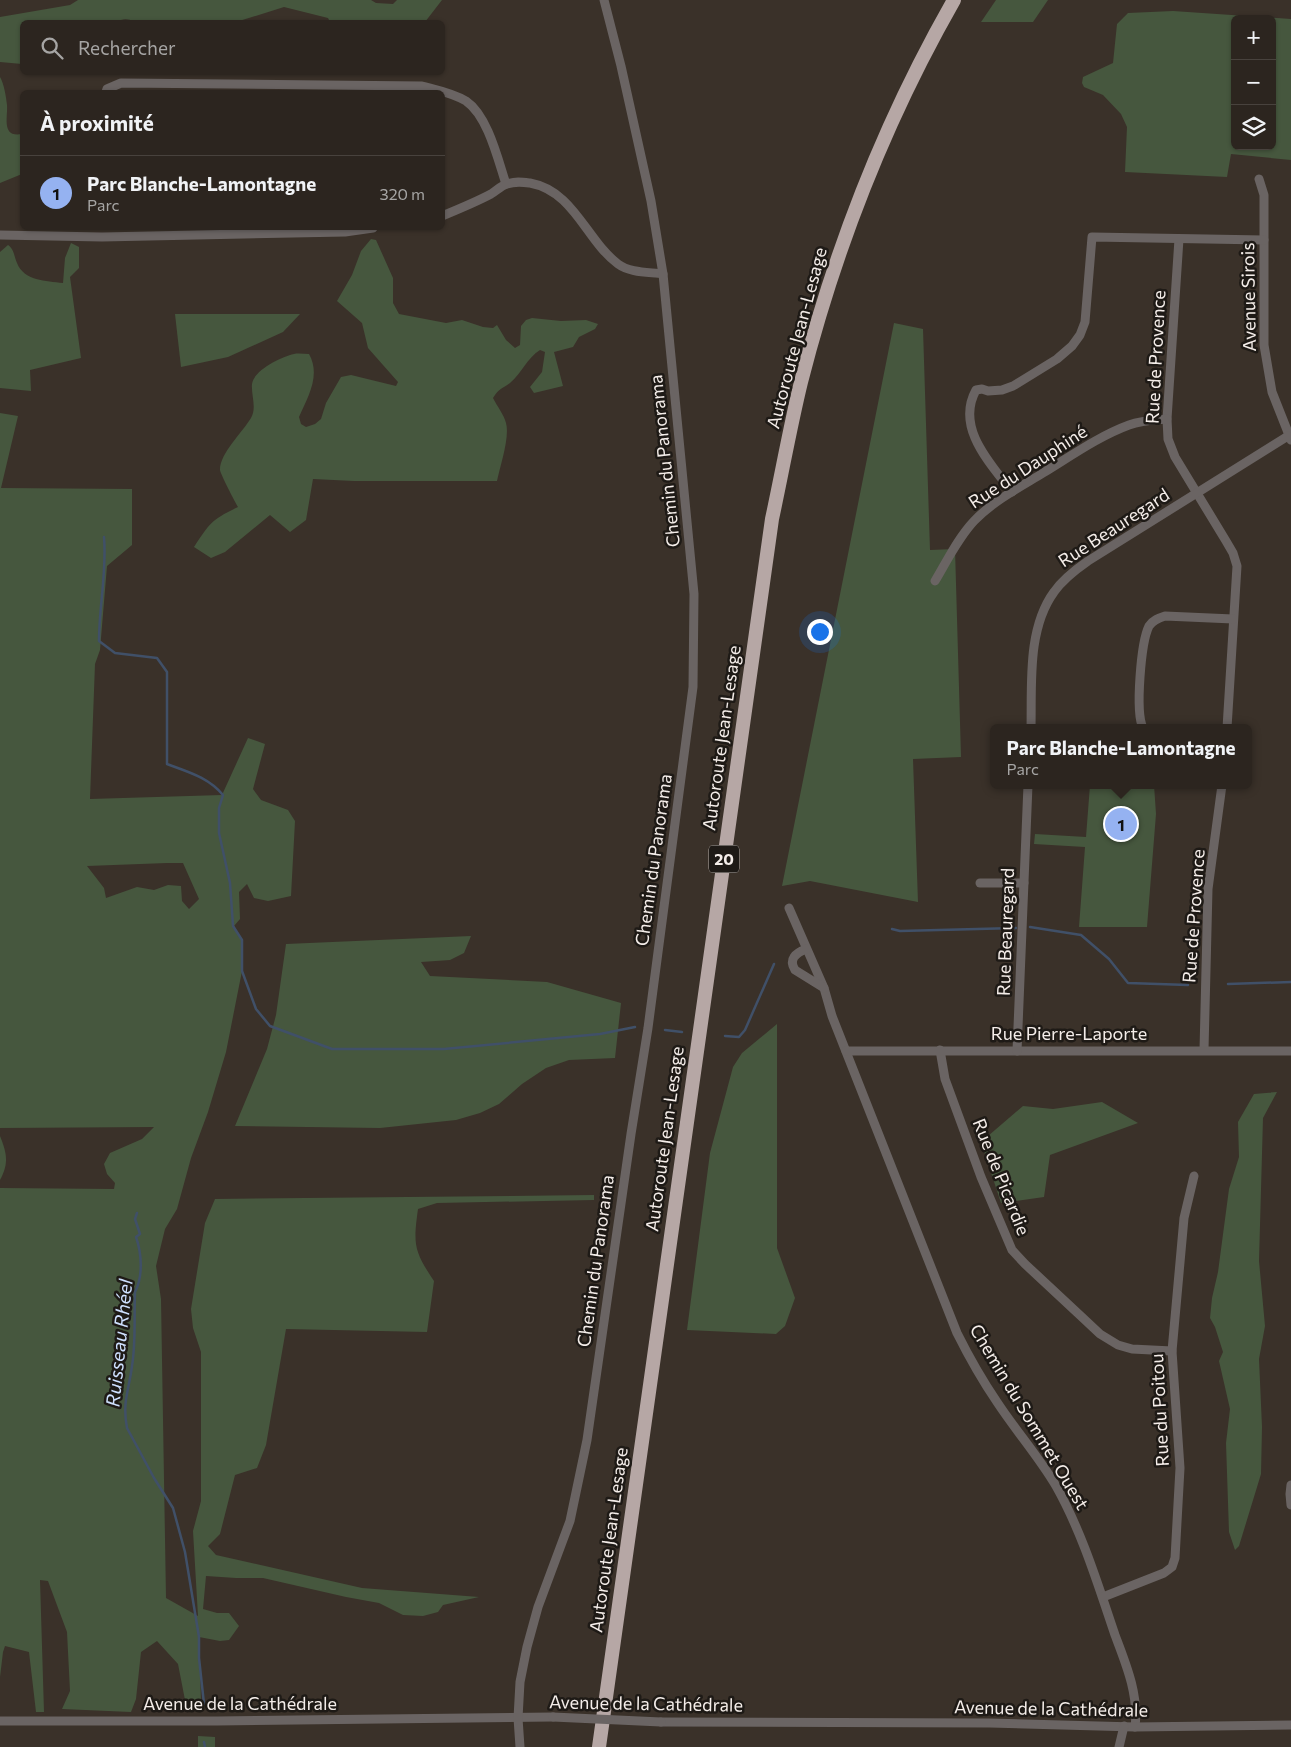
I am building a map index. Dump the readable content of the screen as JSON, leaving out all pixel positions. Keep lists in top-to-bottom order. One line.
{"streets":{"highway":["Autoroute Jean-Lesage","20"],"street":["Avenue Sirois","Rue de Provence","Chemin du Panorama","Rue du Dauphiné","Rue Beauregard","Rue Pierre-Laporte","Rue de Picardie","Rue du Poitou","Chemin du Sommet Ouest","Avenue de la Cathédrale"]},"crossings":[["Avenue Sirois","Rue Beauregard"],["Rue de Provence","Rue du Dauphiné"],["Rue de Provence","Rue Beauregard"],["Rue de Provence","Rue Pierre-Laporte"],["Chemin du Panorama","Avenue de la Cathédrale"],["Rue Beauregard","Rue Pierre-Laporte"],["Rue Pierre-Laporte","Rue de Picardie"],["Rue Pierre-Laporte","Chemin du Sommet Ouest"],["Rue de Picardie","Rue du Poitou"],["Rue du Poitou","Chemin du Sommet Ouest"],["Chemin du Sommet Ouest","Avenue de la Cathédrale"]],"water":["Ruisseau Rhéel"],"page":{"map_buttons":["+","−"],"search":"Rechercher","heading":"À proximité","list":[{"mark":"1","name":"Parc Blanche-Lamontagne","note":"Parc","value":"320 m"}],"popup":["Parc Blanche-Lamontagne","Parc"],"pins":"1"}}
